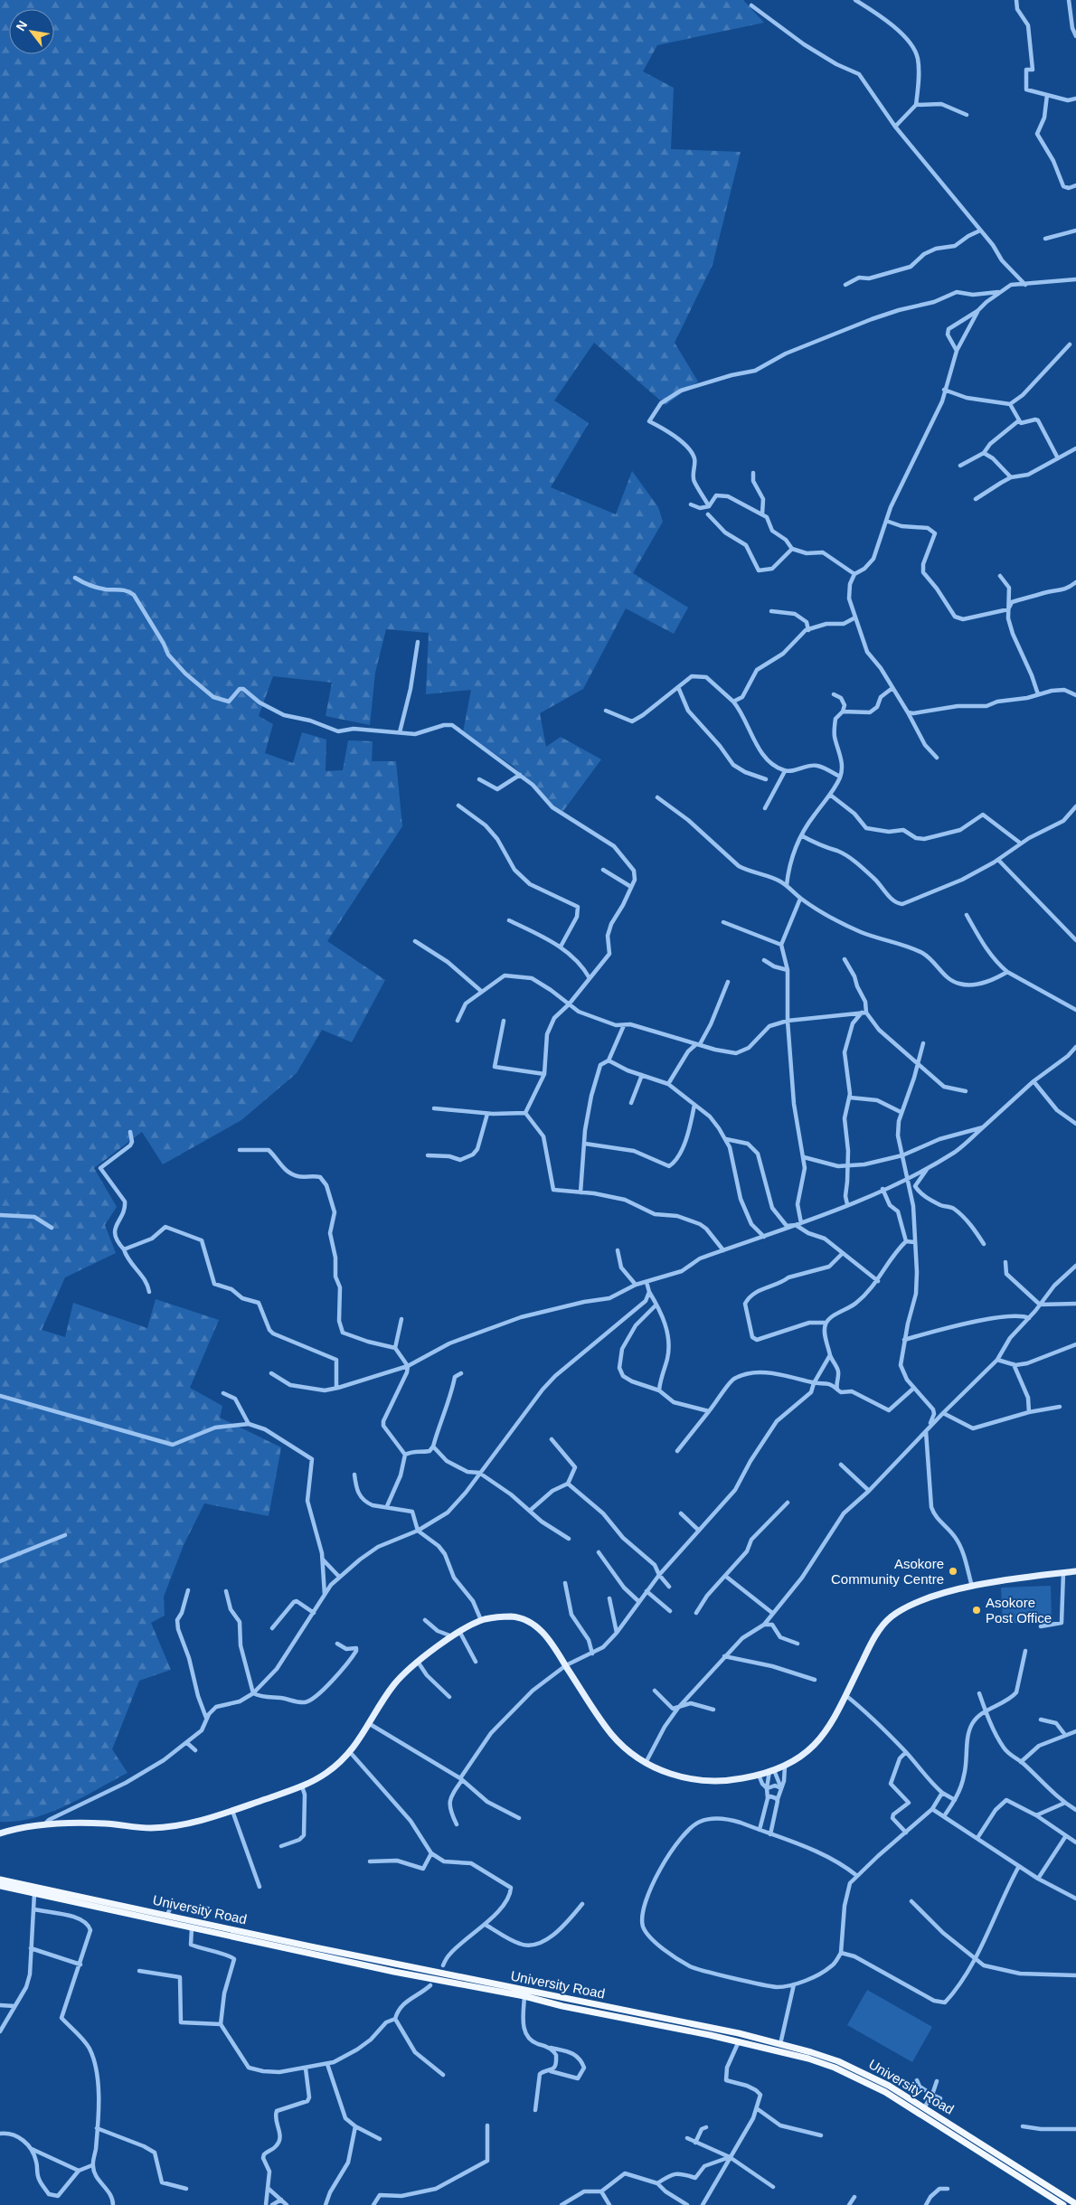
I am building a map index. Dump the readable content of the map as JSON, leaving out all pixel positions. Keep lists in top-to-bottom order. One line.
{"streets":{"highway":["University Road"]},"places":["Asokore Community Centre","Asokore Post Office"],"north":"top left"}
